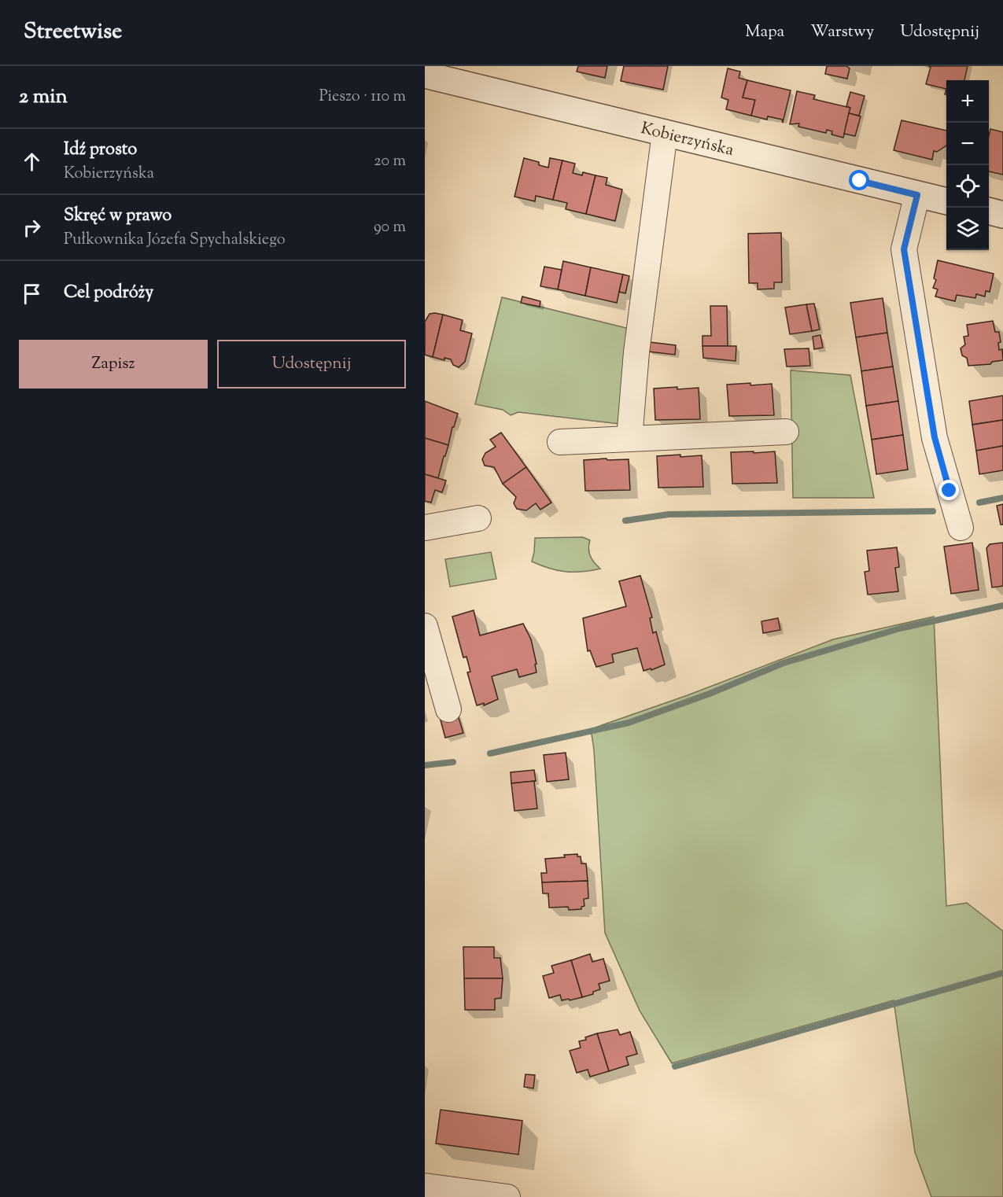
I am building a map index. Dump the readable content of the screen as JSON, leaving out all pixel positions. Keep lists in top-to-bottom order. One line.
{"streets":{"street":["Kobierzyńska"]},"page":{"header":"Streetwise","nav":["Mapa","Warstwy","Udostępnij"],"heading":["2 min","Pieszo · 110 m"],"map_buttons":["+","−"],"list":[["Idź prosto","Kobierzyńska","20 m"],["Skręć w prawo","Pułkownika Józefa Spychalskiego","90 m"],"Cel podróży"],"buttons":["Zapisz","Udostępnij"]}}
